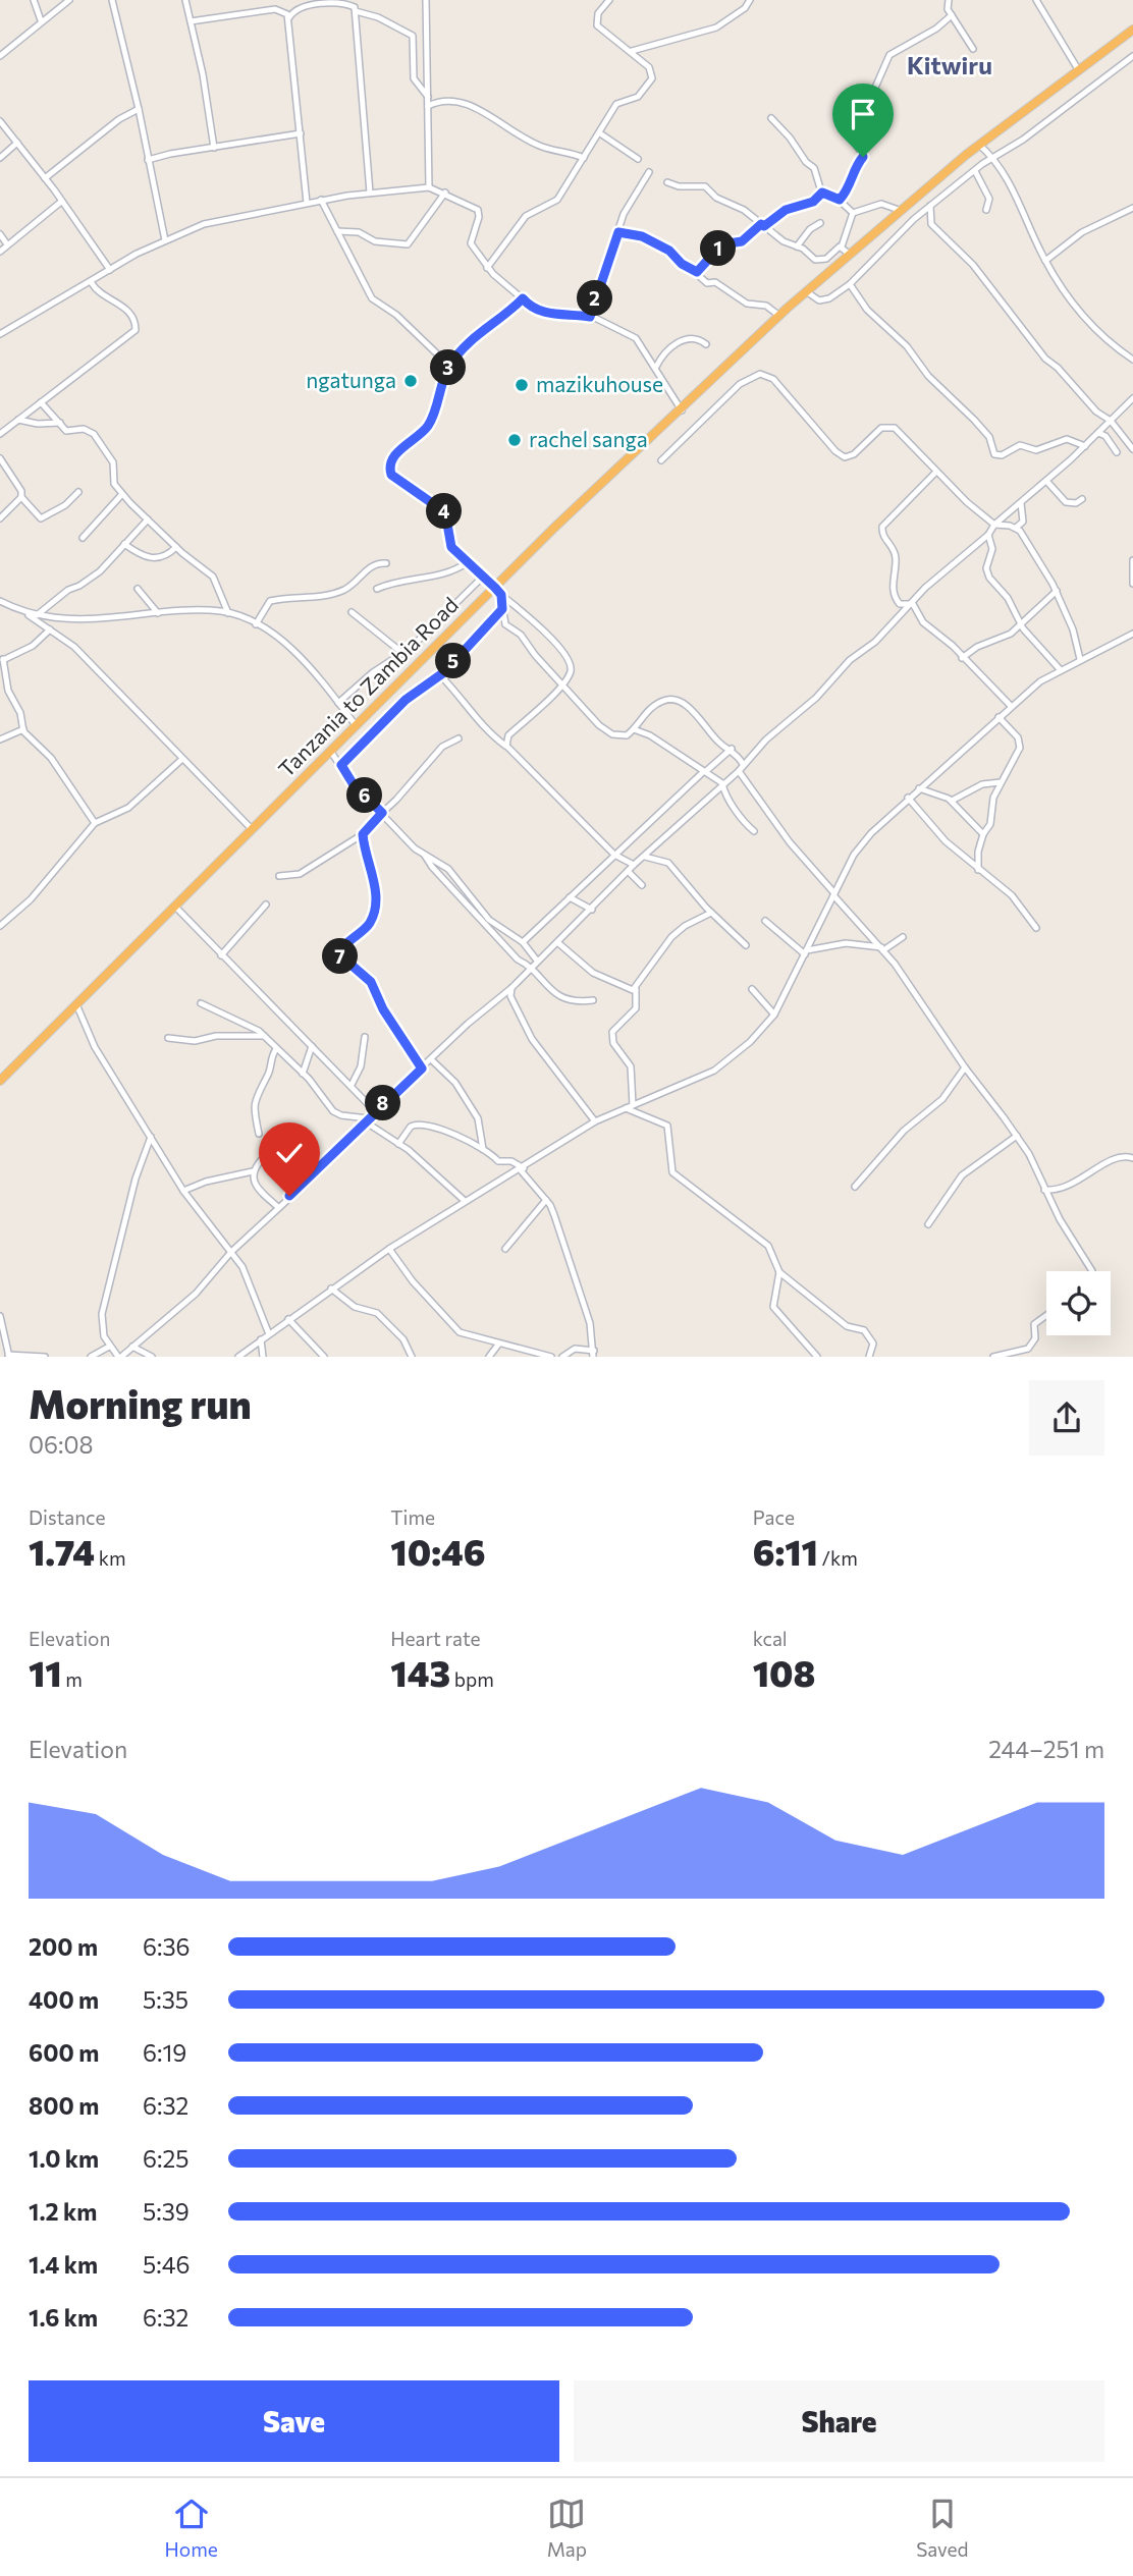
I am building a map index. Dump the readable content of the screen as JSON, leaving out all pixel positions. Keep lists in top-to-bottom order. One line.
{"streets":{"highway":["Tanzania to Zambia Road"]},"districts":["Kitwiru"],"places":["ngatunga","mazikuhouse","rachel sanga"],"page":{"pins":["1","2","3","4","5","6","7","8"],"heading":["Morning run","06:08"],"stats":[["Distance","1.74 km"],["Time","10:46"],["Pace","6:11 /km"],["Elevation","11 m"],["Heart rate","143 bpm"],["kcal","108"]],"chart":["Elevation","244–251 m"],"list":[{"name":"200 m","note":"6:36"},{"name":"400 m","note":"5:35"},{"name":"600 m","note":"6:19"},{"name":"800 m","note":"6:32"},{"name":"1.0 km","note":"6:25"},{"name":"1.2 km","note":"5:39"},{"name":"1.4 km","note":"5:46"},{"name":"1.6 km","note":"6:32"}],"buttons":["Save","Share"],"tabs":["Home","Map","Saved"]}}
